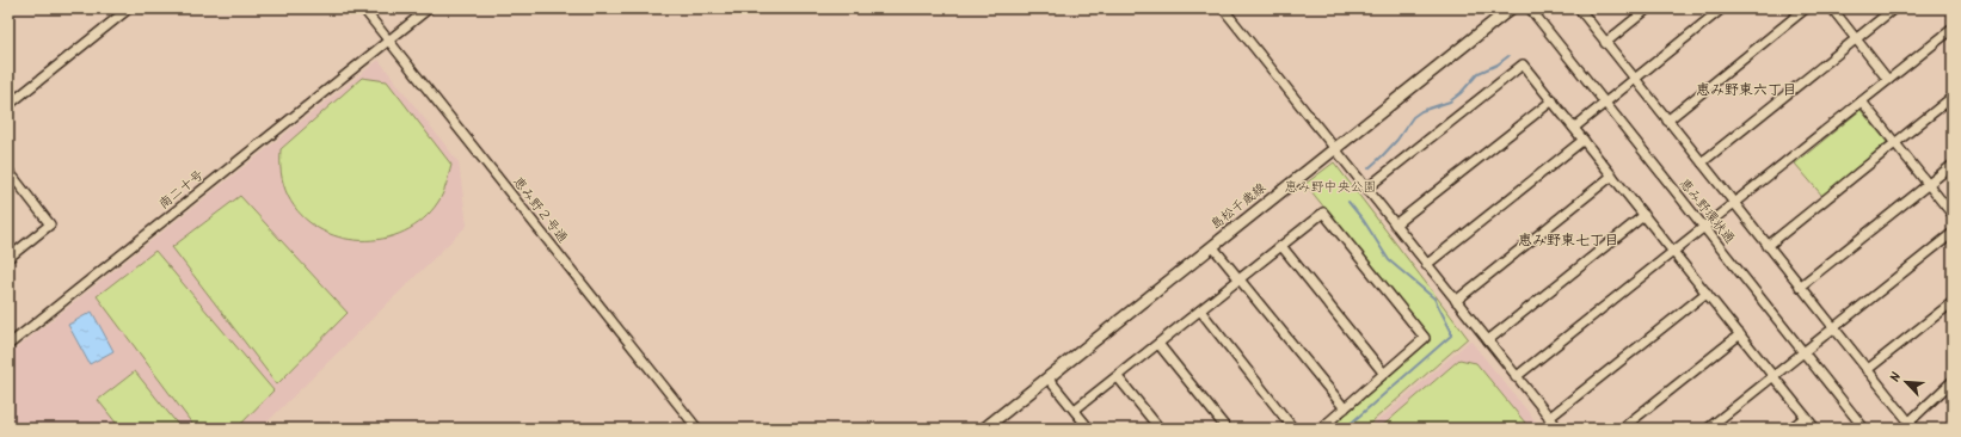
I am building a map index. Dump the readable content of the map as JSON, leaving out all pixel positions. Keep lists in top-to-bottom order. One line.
{"streets":{"main road":["島松千歳線"],"street":["南二十号","恵み野２号通","恵み野環状通"]},"crossings":[["南二十号","恵み野２号通"]],"districts":["恵み野東六丁目","恵み野東七丁目"],"parks":["恵み野中央公園"],"north":"top left"}
